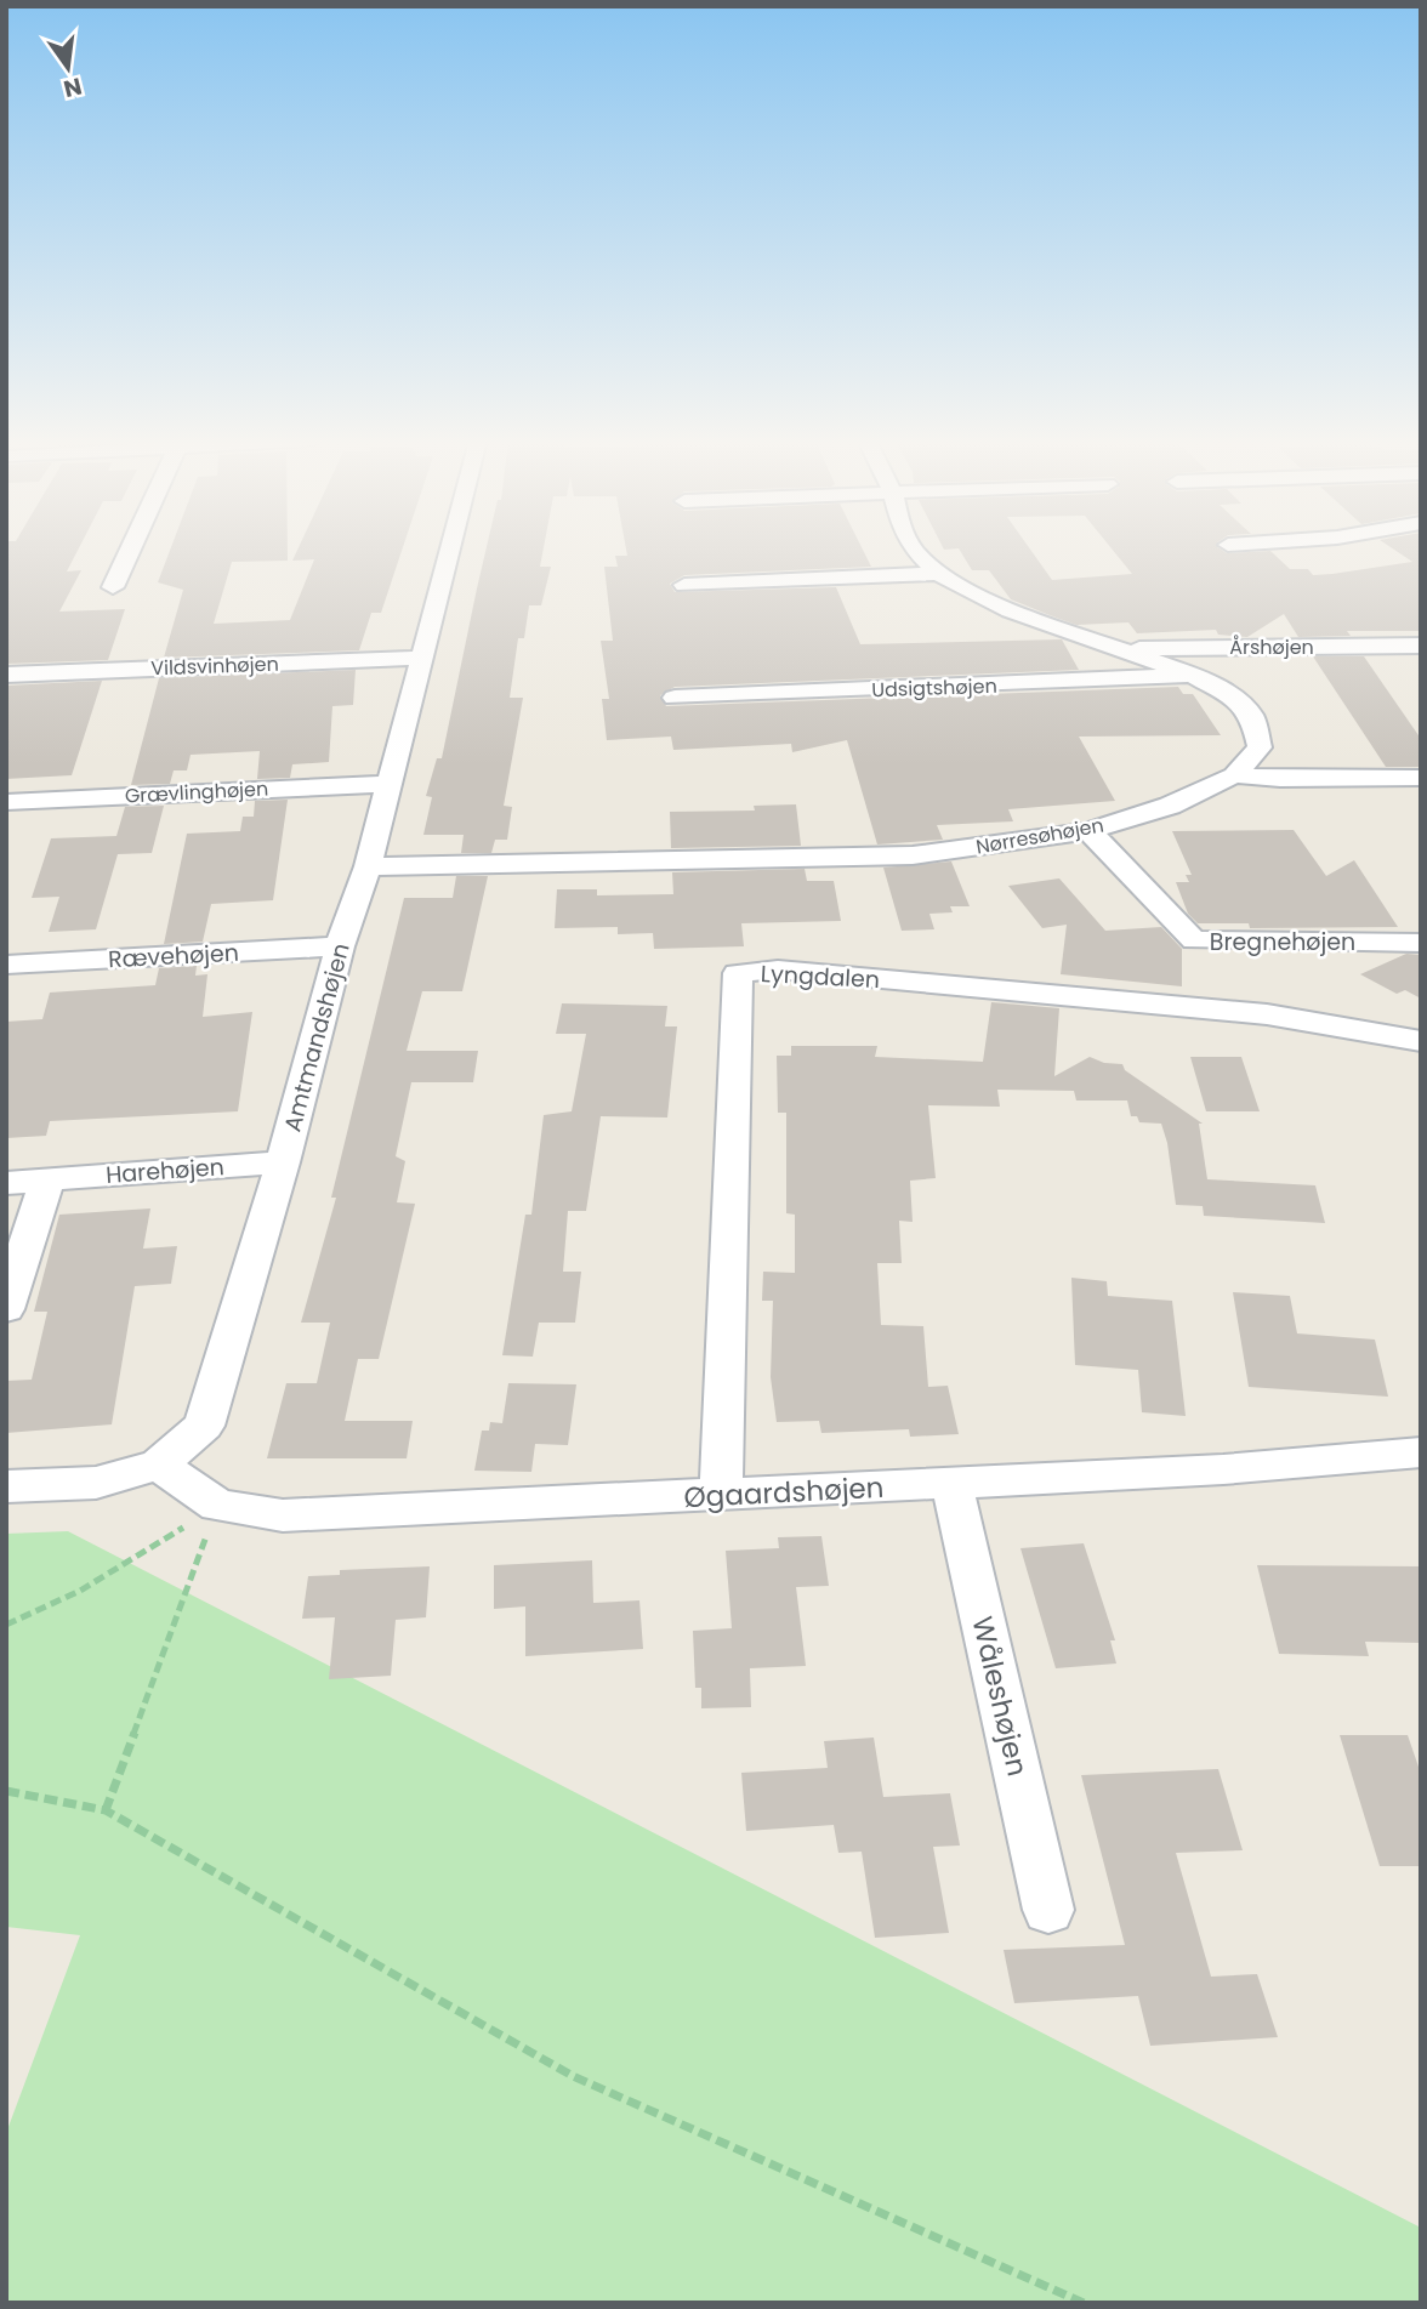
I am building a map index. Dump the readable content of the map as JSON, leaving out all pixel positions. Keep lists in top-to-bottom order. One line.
{"streets":{"street":["Årshøjen","Vildsvinhøjen","Udsigtshøjen","Grævlinghøjen","Nørresøhøjen","Bregnehøjen","Rævehøjen","Lyngdalen","Amtmandshøjen","Harehøjen","Øgaardshøjen","Wåleshøjen"]},"crossings":[["Årshøjen","Nørresøhøjen"],["Vildsvinhøjen","Amtmandshøjen"],["Udsigtshøjen","Nørresøhøjen"],["Grævlinghøjen","Amtmandshøjen"],["Nørresøhøjen","Bregnehøjen"],["Nørresøhøjen","Amtmandshøjen"],["Rævehøjen","Amtmandshøjen"],["Lyngdalen","Øgaardshøjen"],["Amtmandshøjen","Harehøjen"],["Amtmandshøjen","Øgaardshøjen"],["Øgaardshøjen","Wåleshøjen"]],"north":"bottom"}
